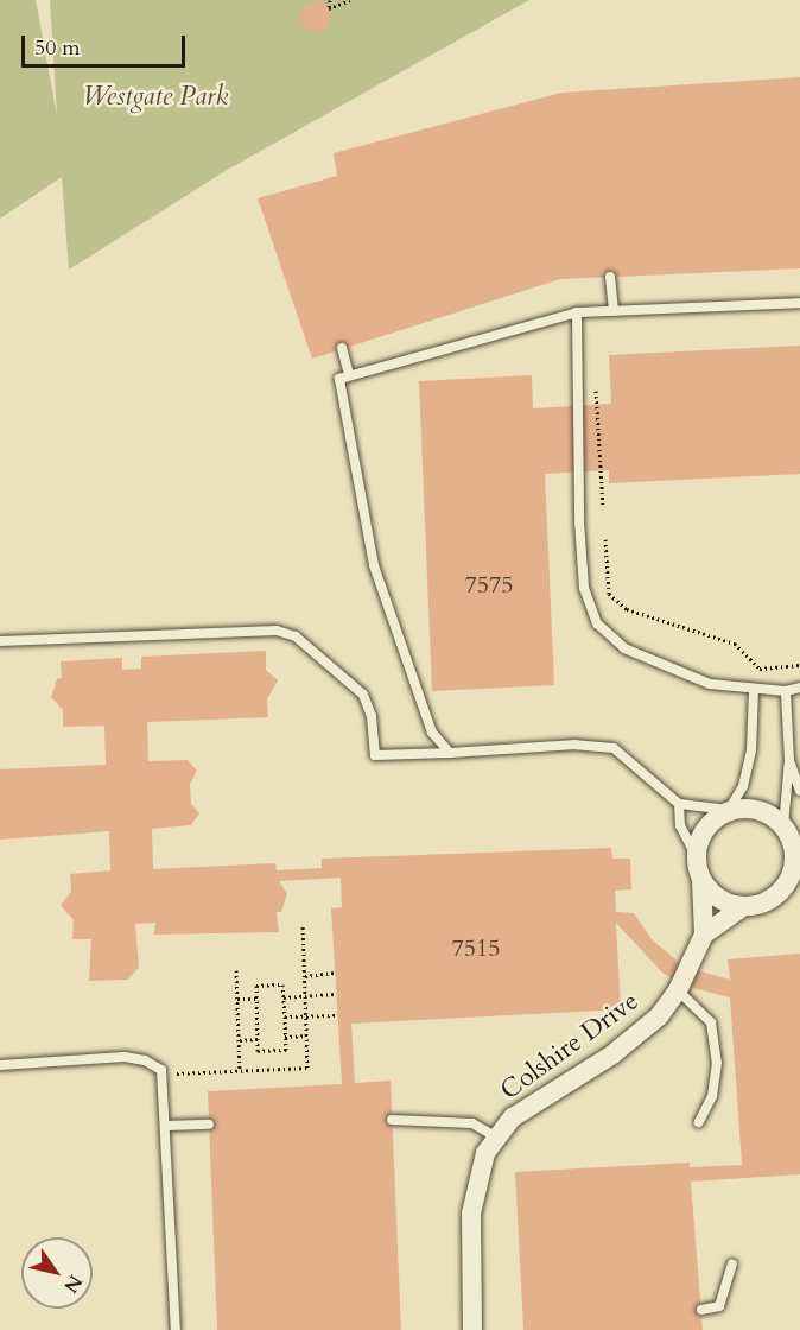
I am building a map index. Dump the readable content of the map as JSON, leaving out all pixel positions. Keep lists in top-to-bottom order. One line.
{"streets":{"street":["Colshire Drive"]},"parks":["Westgate Park"],"house_numbers":["7575","7515"],"scale_bar":"50 m","north":"bottom right"}
